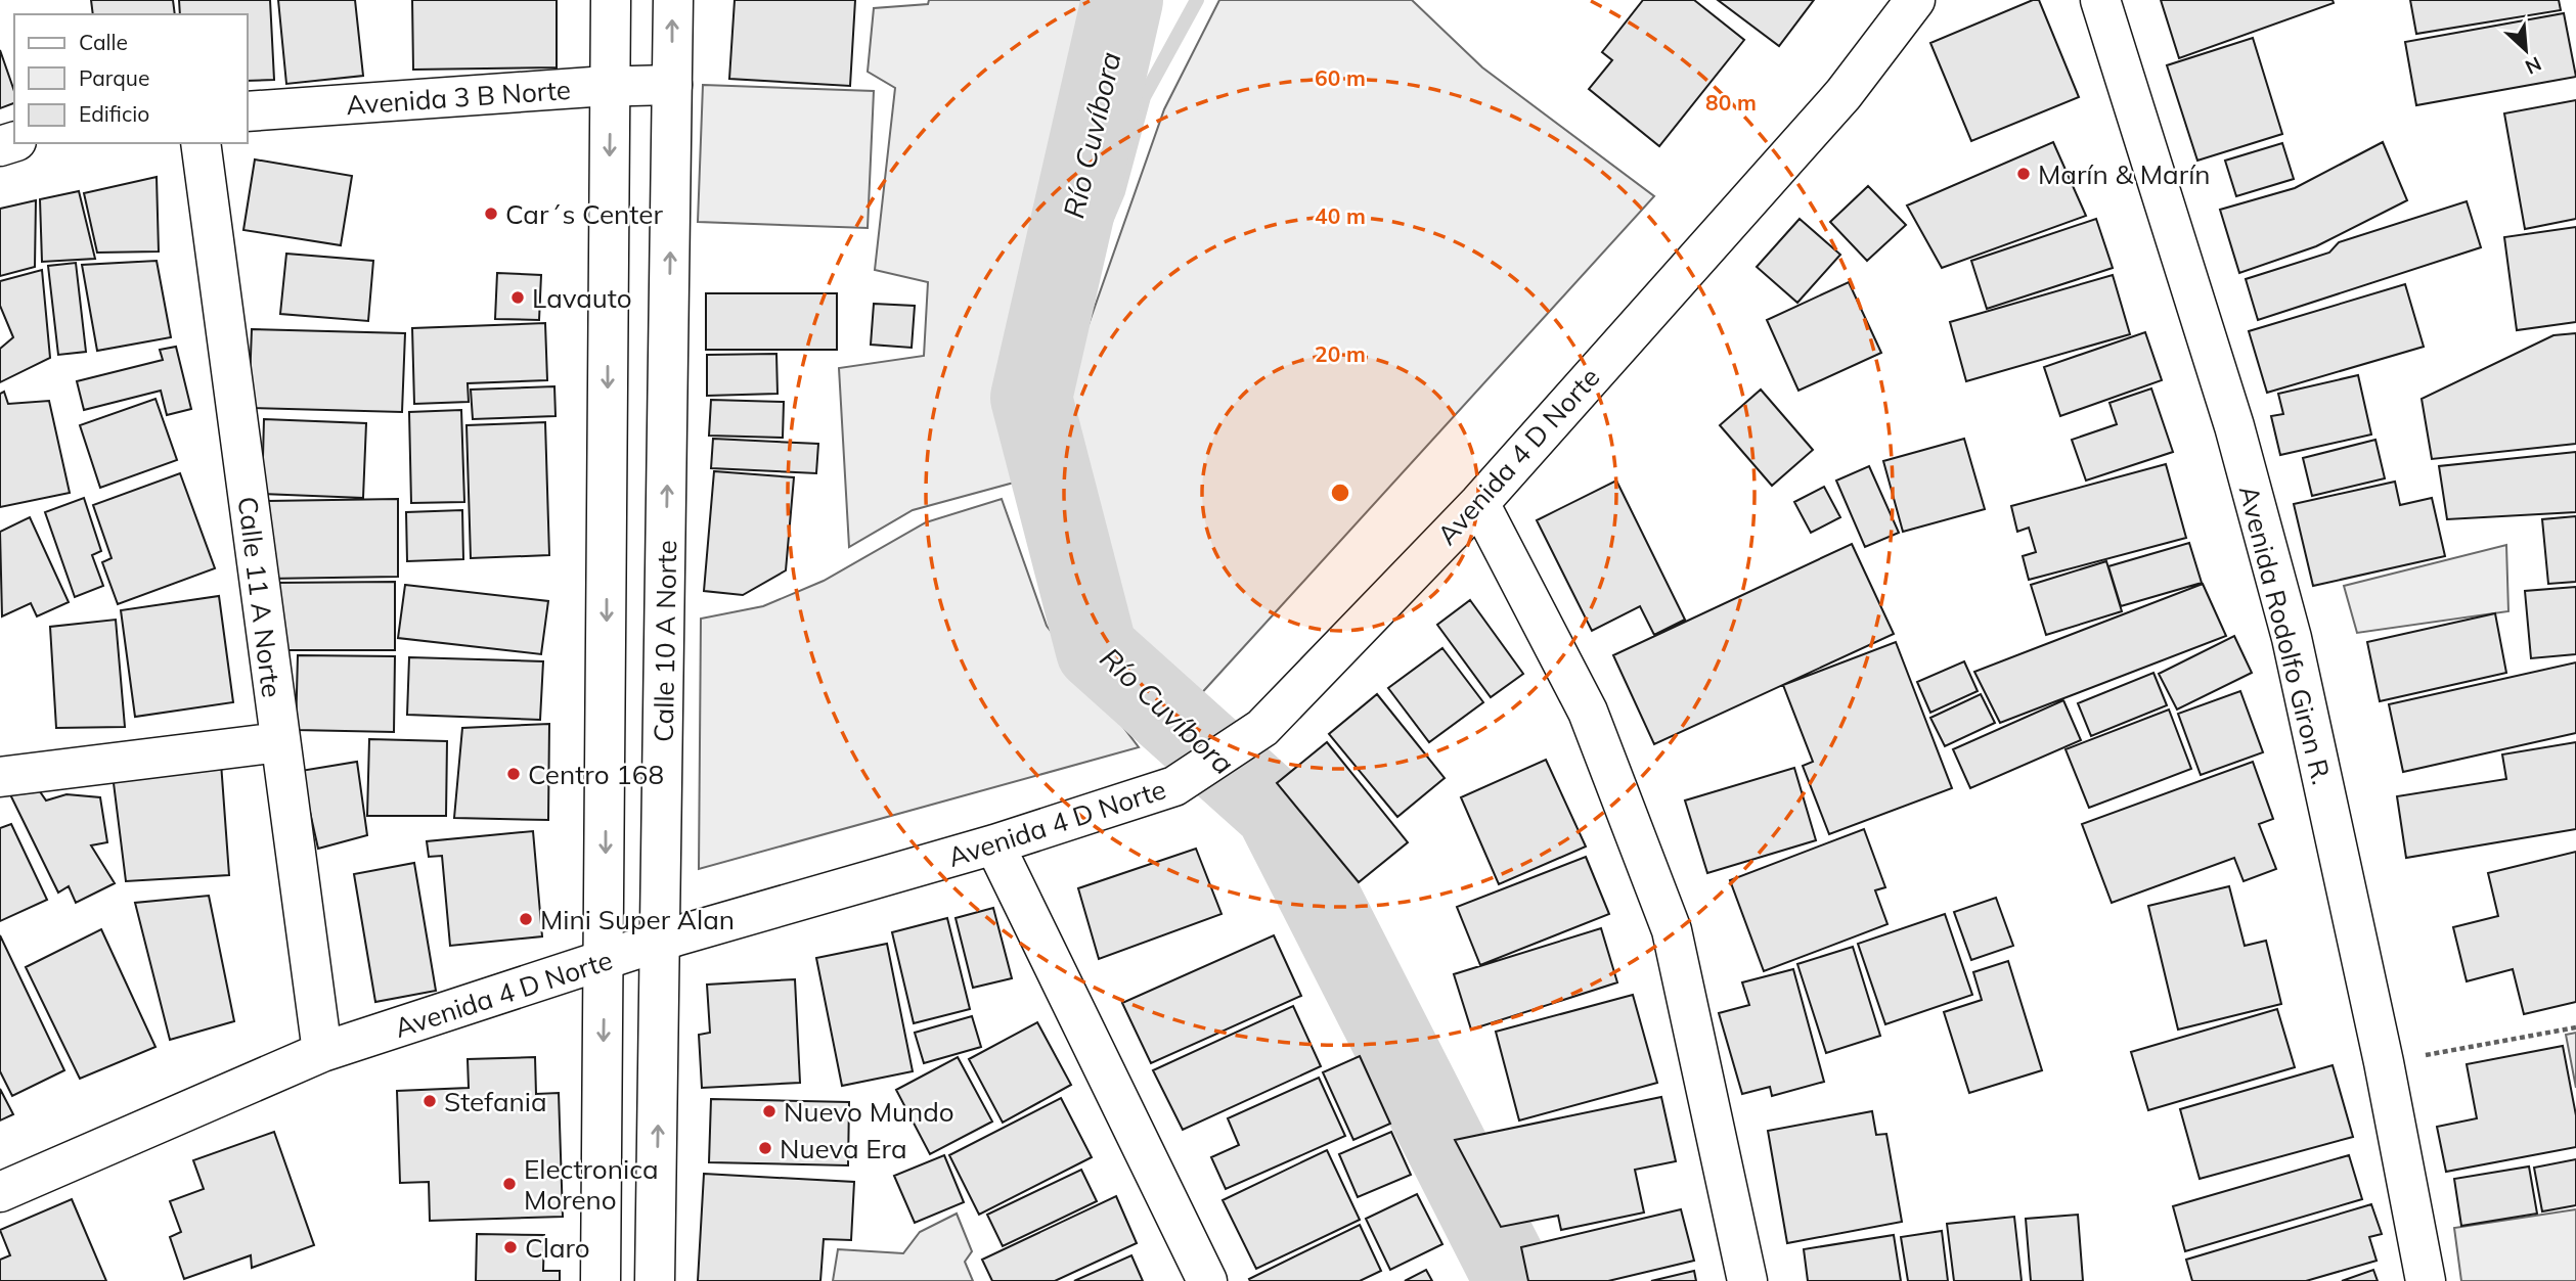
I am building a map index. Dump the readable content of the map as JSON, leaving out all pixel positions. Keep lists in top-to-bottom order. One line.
{"streets":{"street":["Avenida 3 B Norte","Avenida 4 D Norte","Calle 11 A Norte","Avenida Rodolfo Giron R.","Calle 10 A Norte"]},"crossings":[["Avenida 3 B Norte","Calle 10 A Norte"],["Avenida 4 D Norte","Calle 11 A Norte"],["Avenida 4 D Norte","Calle 10 A Norte"]],"water":["Río Cuvíbora"],"places":["Marín & Marín","Car´s Center","Lavauto","Centro 168","Mini Super Alan","Stefania","Nuevo Mundo","Nueva Era","Electronica Moreno","Claro"],"legend":["Calle","Parque","Edificio"],"north":"bottom right","rings":["60 m","80 m","40 m","20 m"]}
